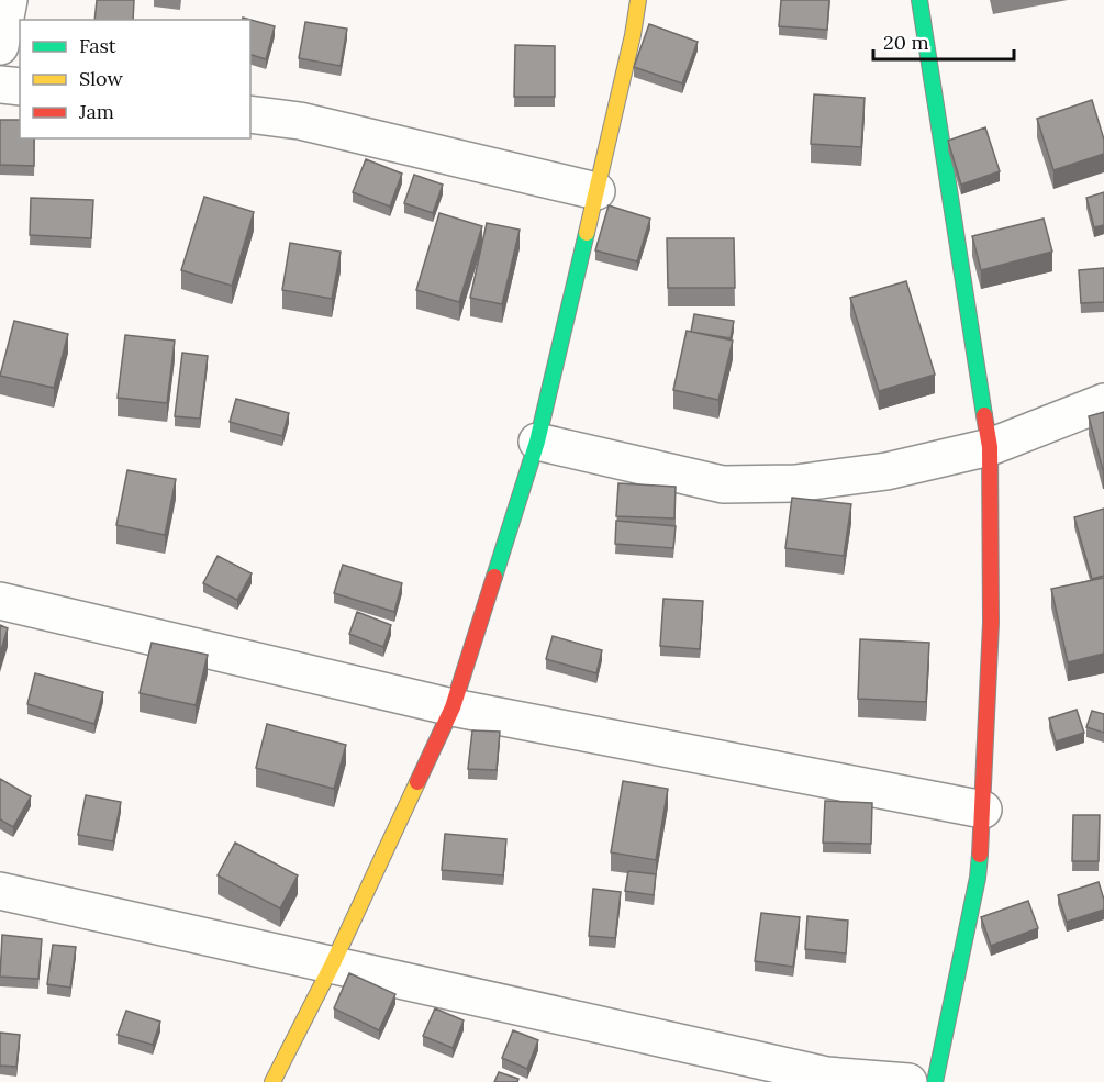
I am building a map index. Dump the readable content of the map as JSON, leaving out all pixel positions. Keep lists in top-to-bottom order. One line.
{"legend":["Fast","Slow","Jam"],"scale_bar":"20 m"}
